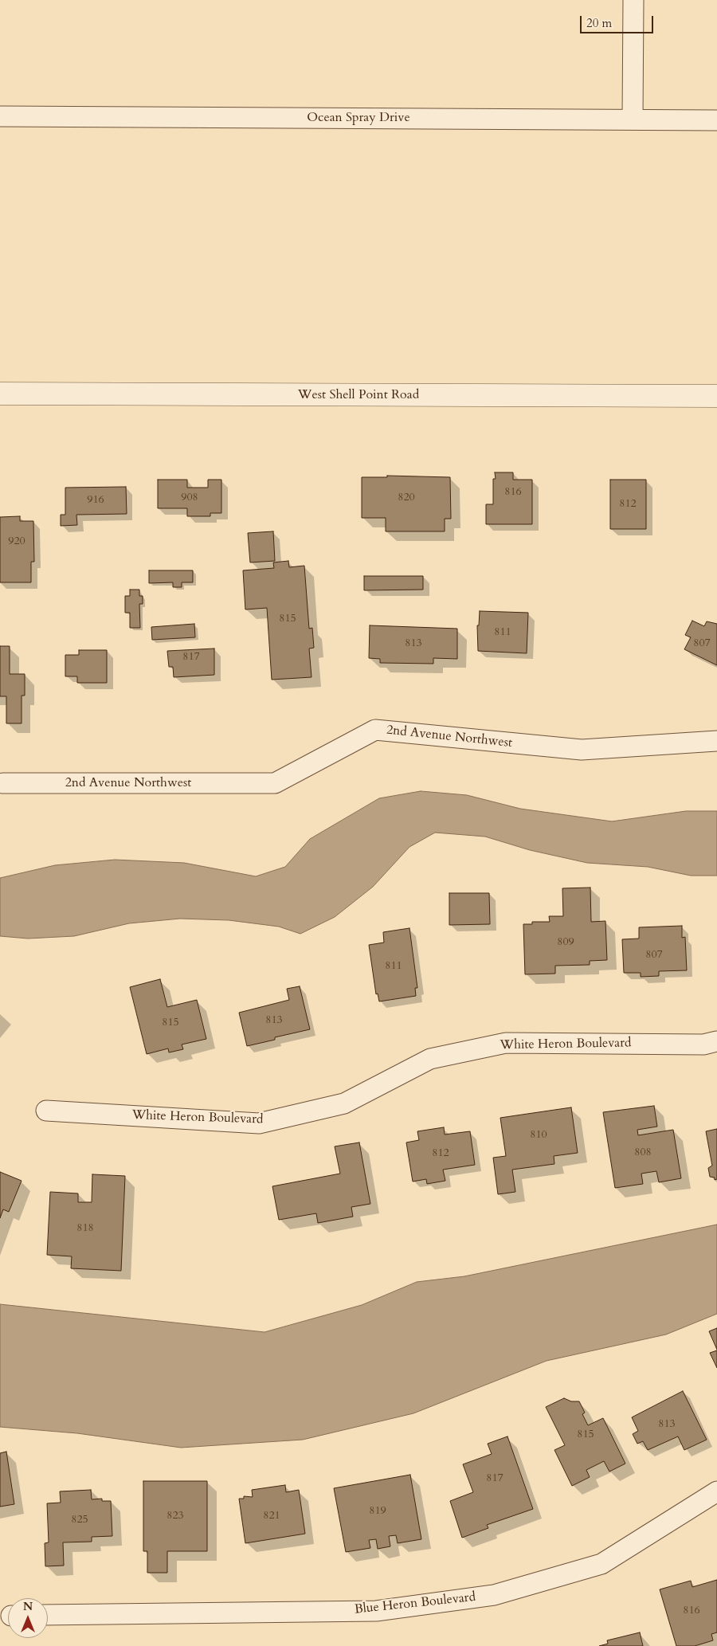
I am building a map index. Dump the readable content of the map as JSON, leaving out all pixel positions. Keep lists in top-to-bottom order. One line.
{"streets":{"street":["Ocean Spray Drive","West Shell Point Road","2nd Avenue Northwest","White Heron Boulevard","Blue Heron Boulevard"]},"house_numbers":["816","908","820","916","812","920","815","811","813","807","817","809","807","811","813","815","810","808","812","818","813","815","817","819","823","821","825","816"],"scale_bar":"20 m","north":"top"}
